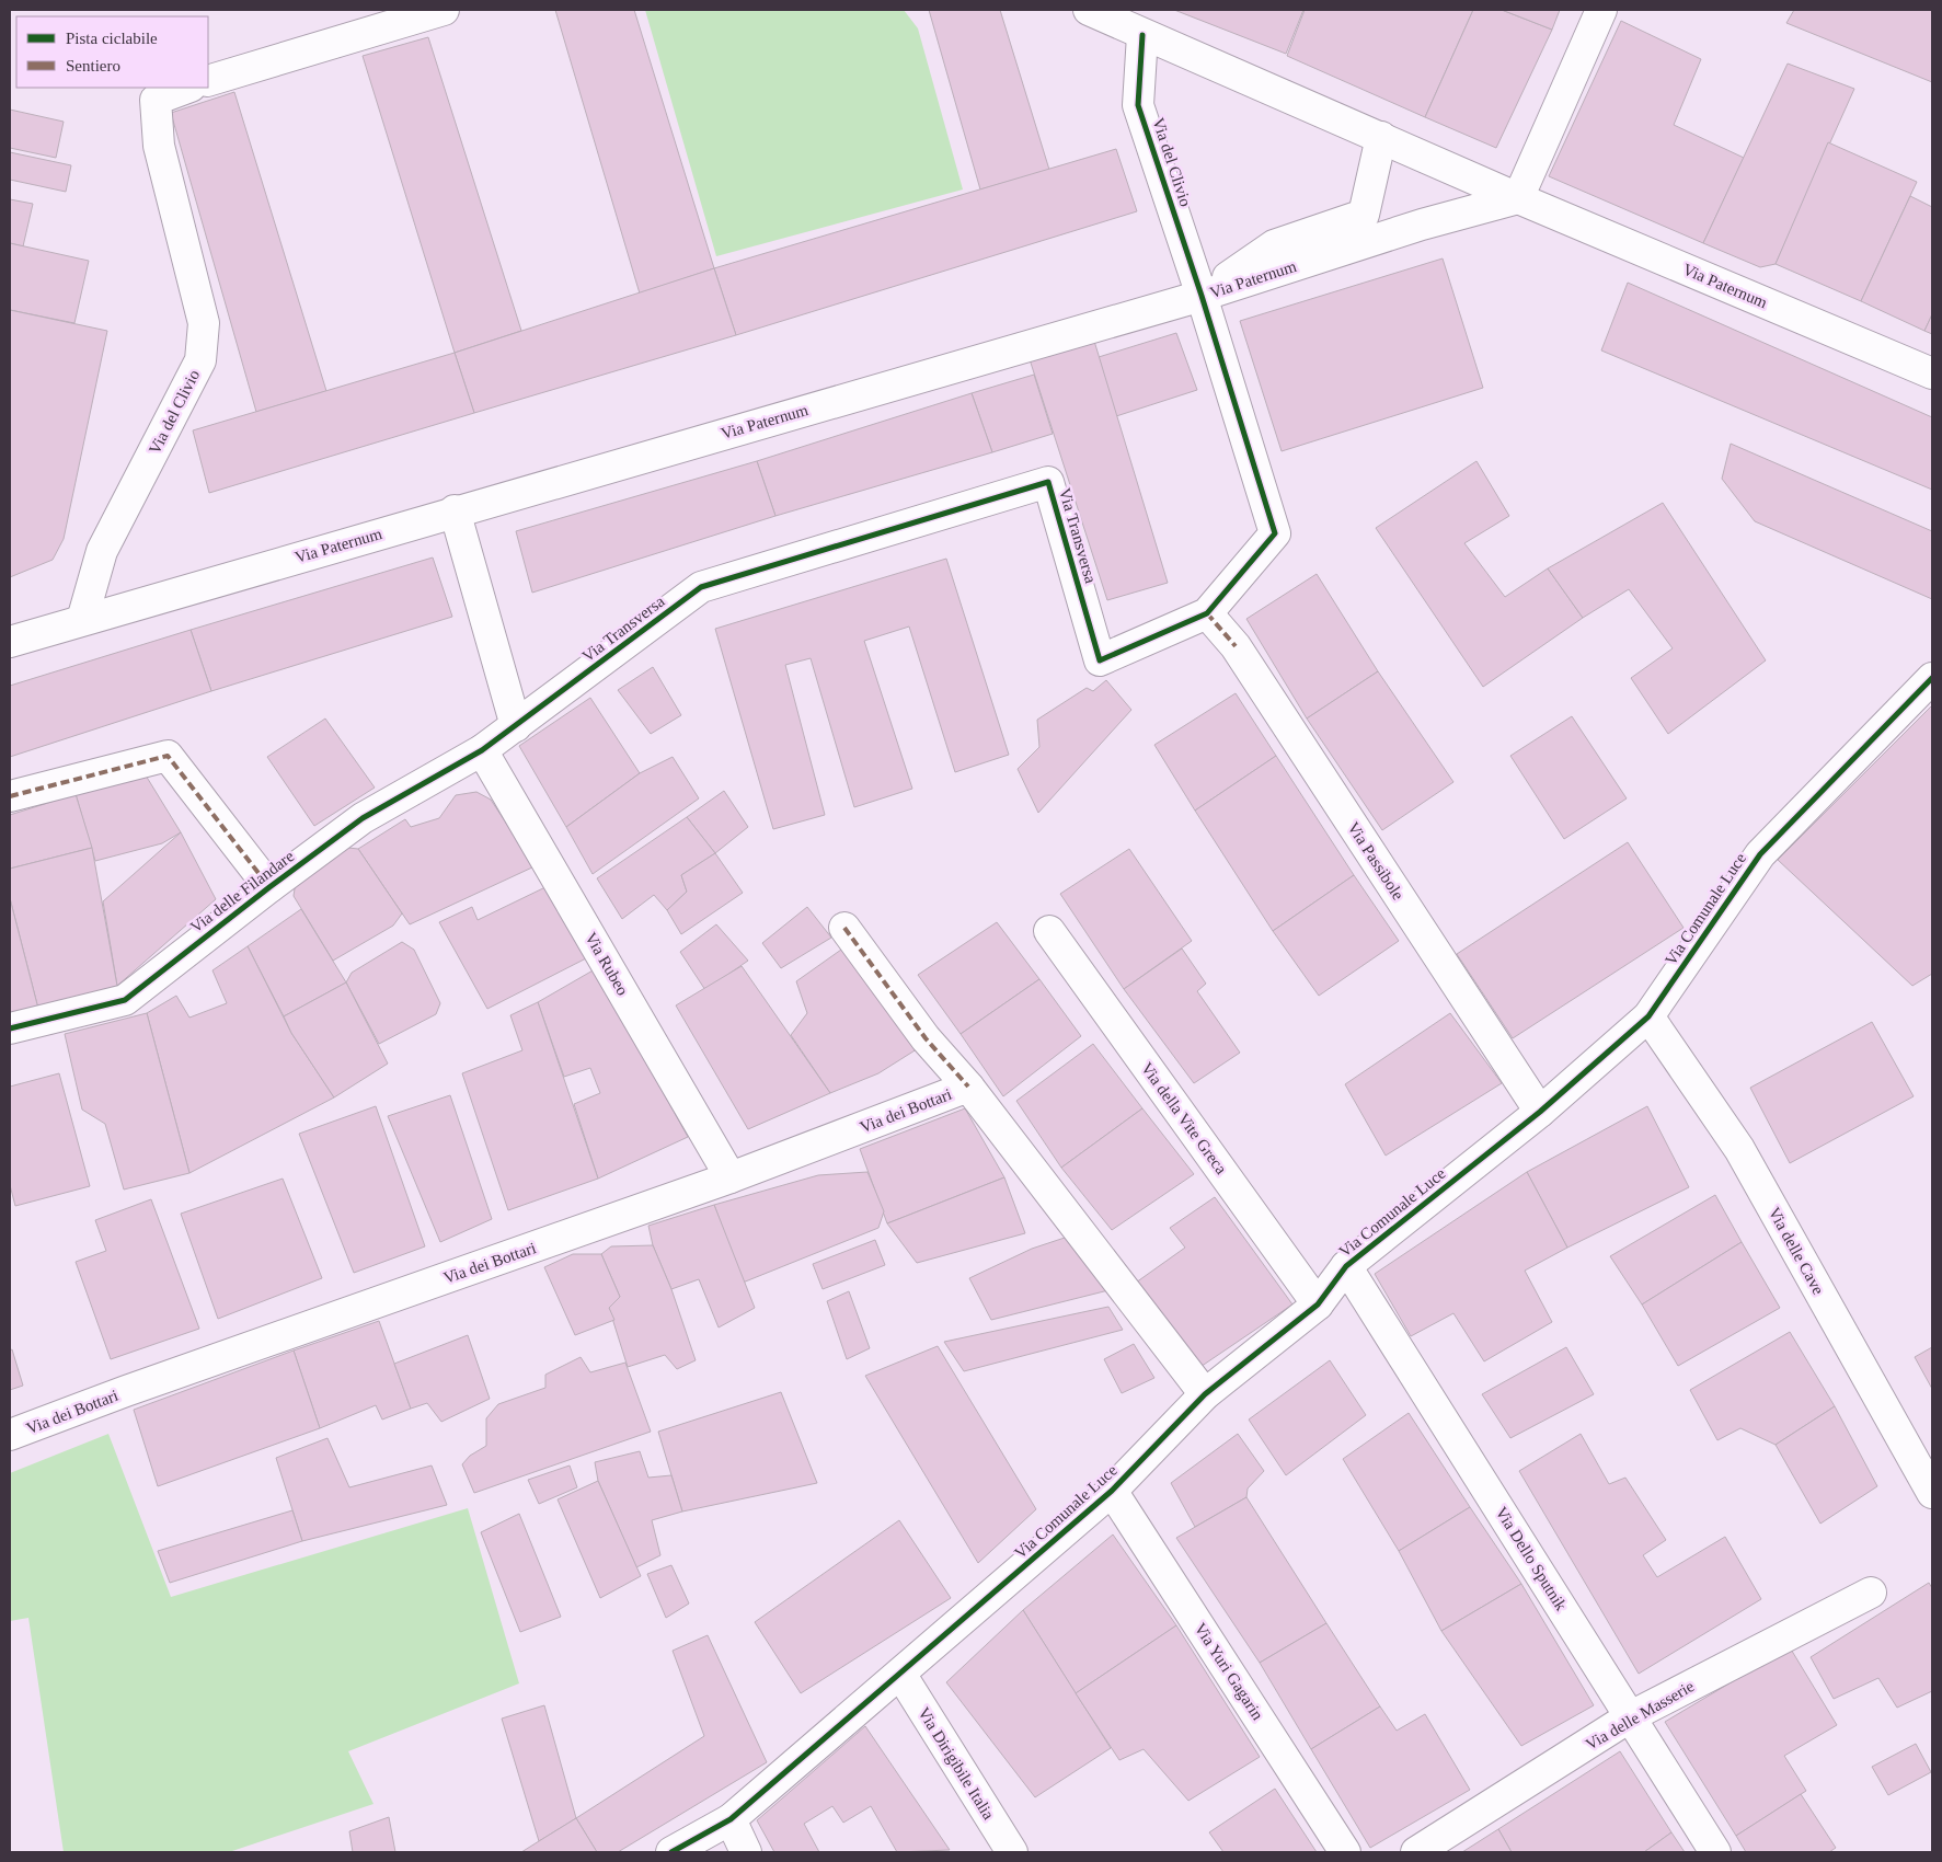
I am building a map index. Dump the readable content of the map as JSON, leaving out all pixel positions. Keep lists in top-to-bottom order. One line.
{"streets":{"street":["Via del Clivio","Via Paternum","Via Transversa","Via Passibole","Via delle Filandare","Via Comunale Luce","Via Rubeo","Via dei Bottari","Via della Vite Greca","Via delle Cave","Via Dello Sputnik","Via Yuri Gagarin","Via delle Masserie","Via Dirigibile Italia"]},"crossings":[["Via del Clivio","Via Paternum"],["Via del Clivio","Via Transversa"],["Via Paternum","Via Transversa"],["Via Transversa","Via Passibole"],["Via Transversa","Via delle Filandare"],["Via Transversa","Via Rubeo"],["Via Passibole","Via Comunale Luce"],["Via delle Filandare","Via Rubeo"],["Via Comunale Luce","Via dei Bottari"],["Via Comunale Luce","Via della Vite Greca"],["Via Comunale Luce","Via delle Cave"],["Via Comunale Luce","Via Dello Sputnik"],["Via Comunale Luce","Via Yuri Gagarin"],["Via Comunale Luce","Via Dirigibile Italia"],["Via Rubeo","Via dei Bottari"],["Via Dello Sputnik","Via delle Masserie"]],"legend":["Pista ciclabile","Sentiero"]}
